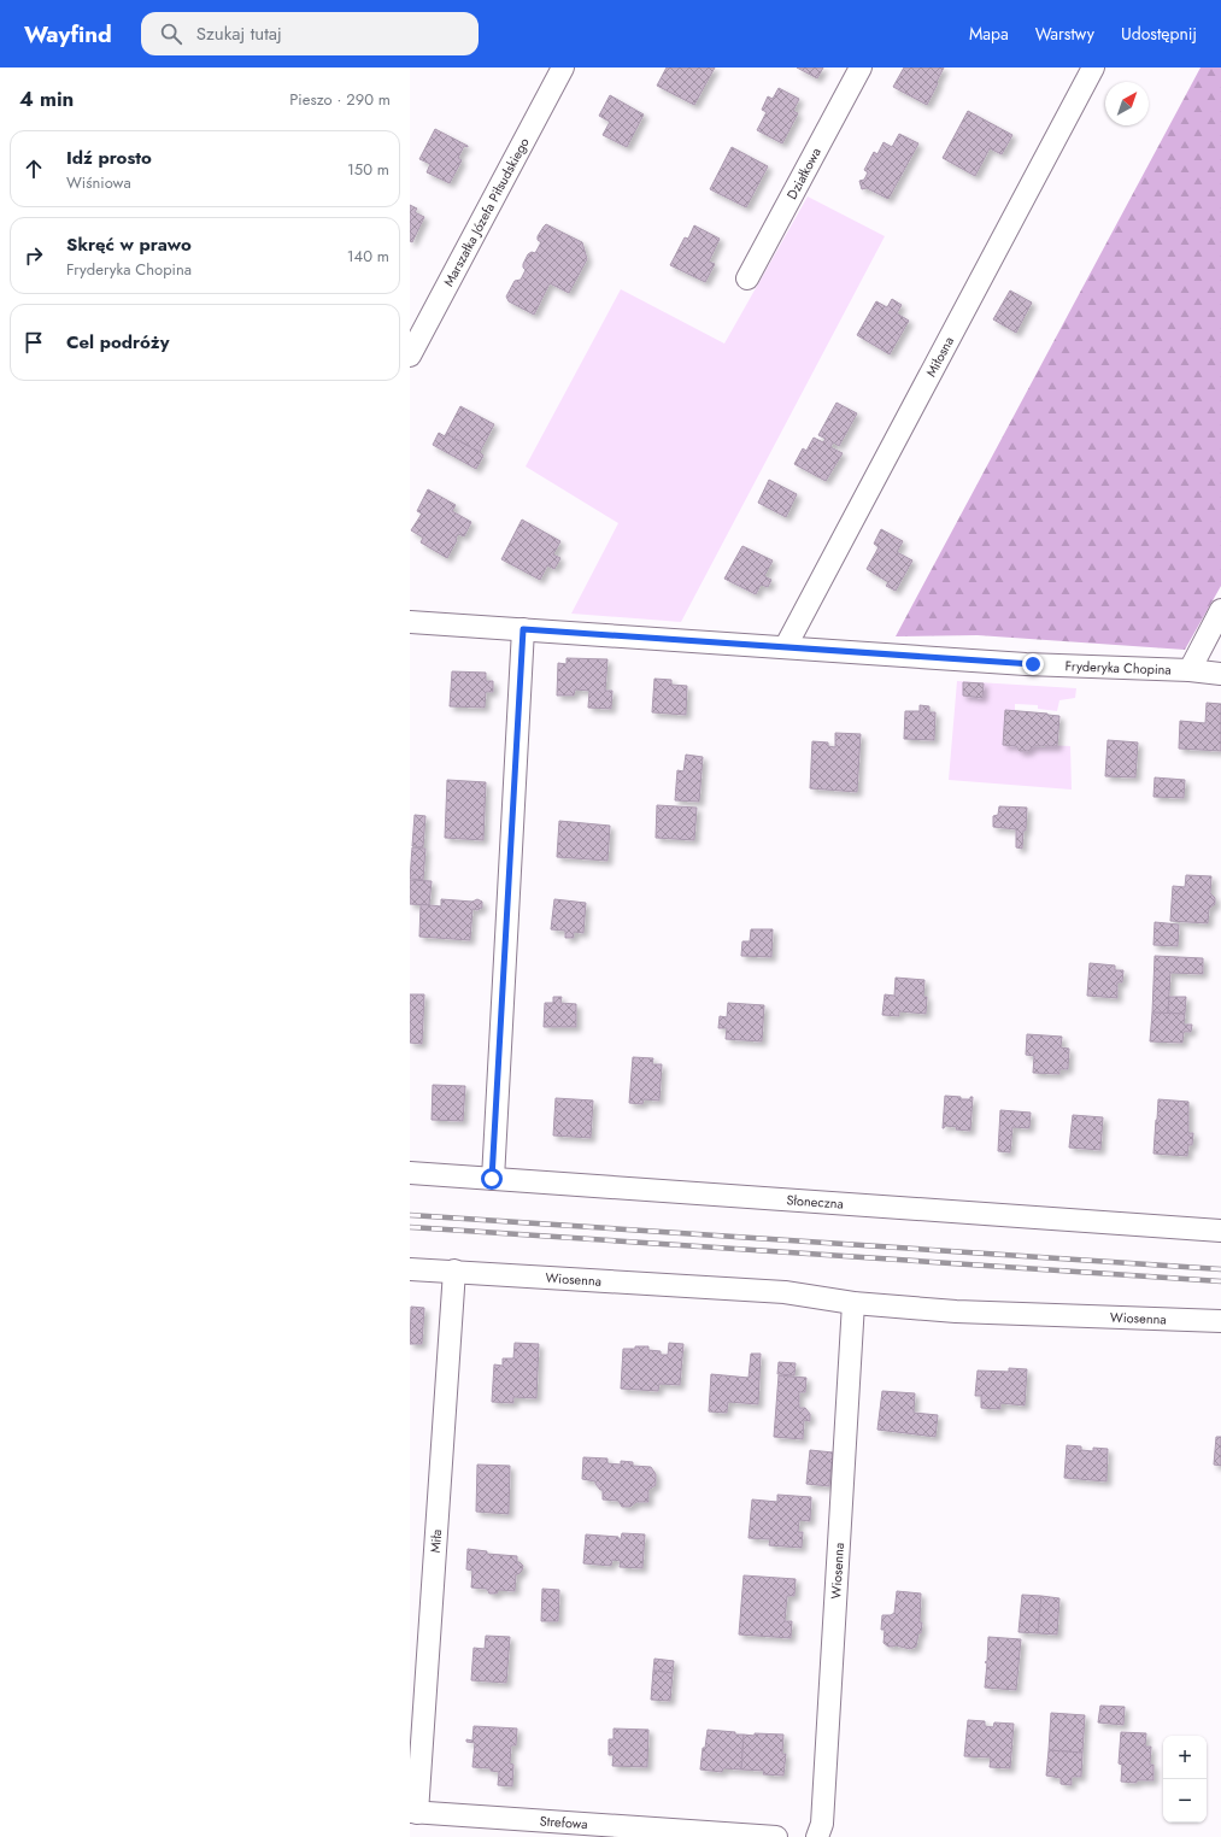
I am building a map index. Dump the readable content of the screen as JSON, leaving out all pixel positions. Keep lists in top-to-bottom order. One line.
{"streets":{"street":["Działkowa","Marszałka Józefa Piłsudskiego","Miłosna","Fryderyka Chopina","Słoneczna","Wiosenna","Miła","Strefowa"]},"crossings":[["Miłosna","Fryderyka Chopina"],["Wiosenna","Miła"],["Miła","Strefowa"]],"north":"top right","page":{"header":"Wayfind","search":"Szukaj tutaj","nav":["Mapa","Warstwy","Udostępnij"],"heading":["4 min","Pieszo · 290 m"],"list":[["Idź prosto","Wiśniowa","150 m"],["Skręć w prawo","Fryderyka Chopina","140 m"],"Cel podróży"],"map_buttons":["+","−"]}}
